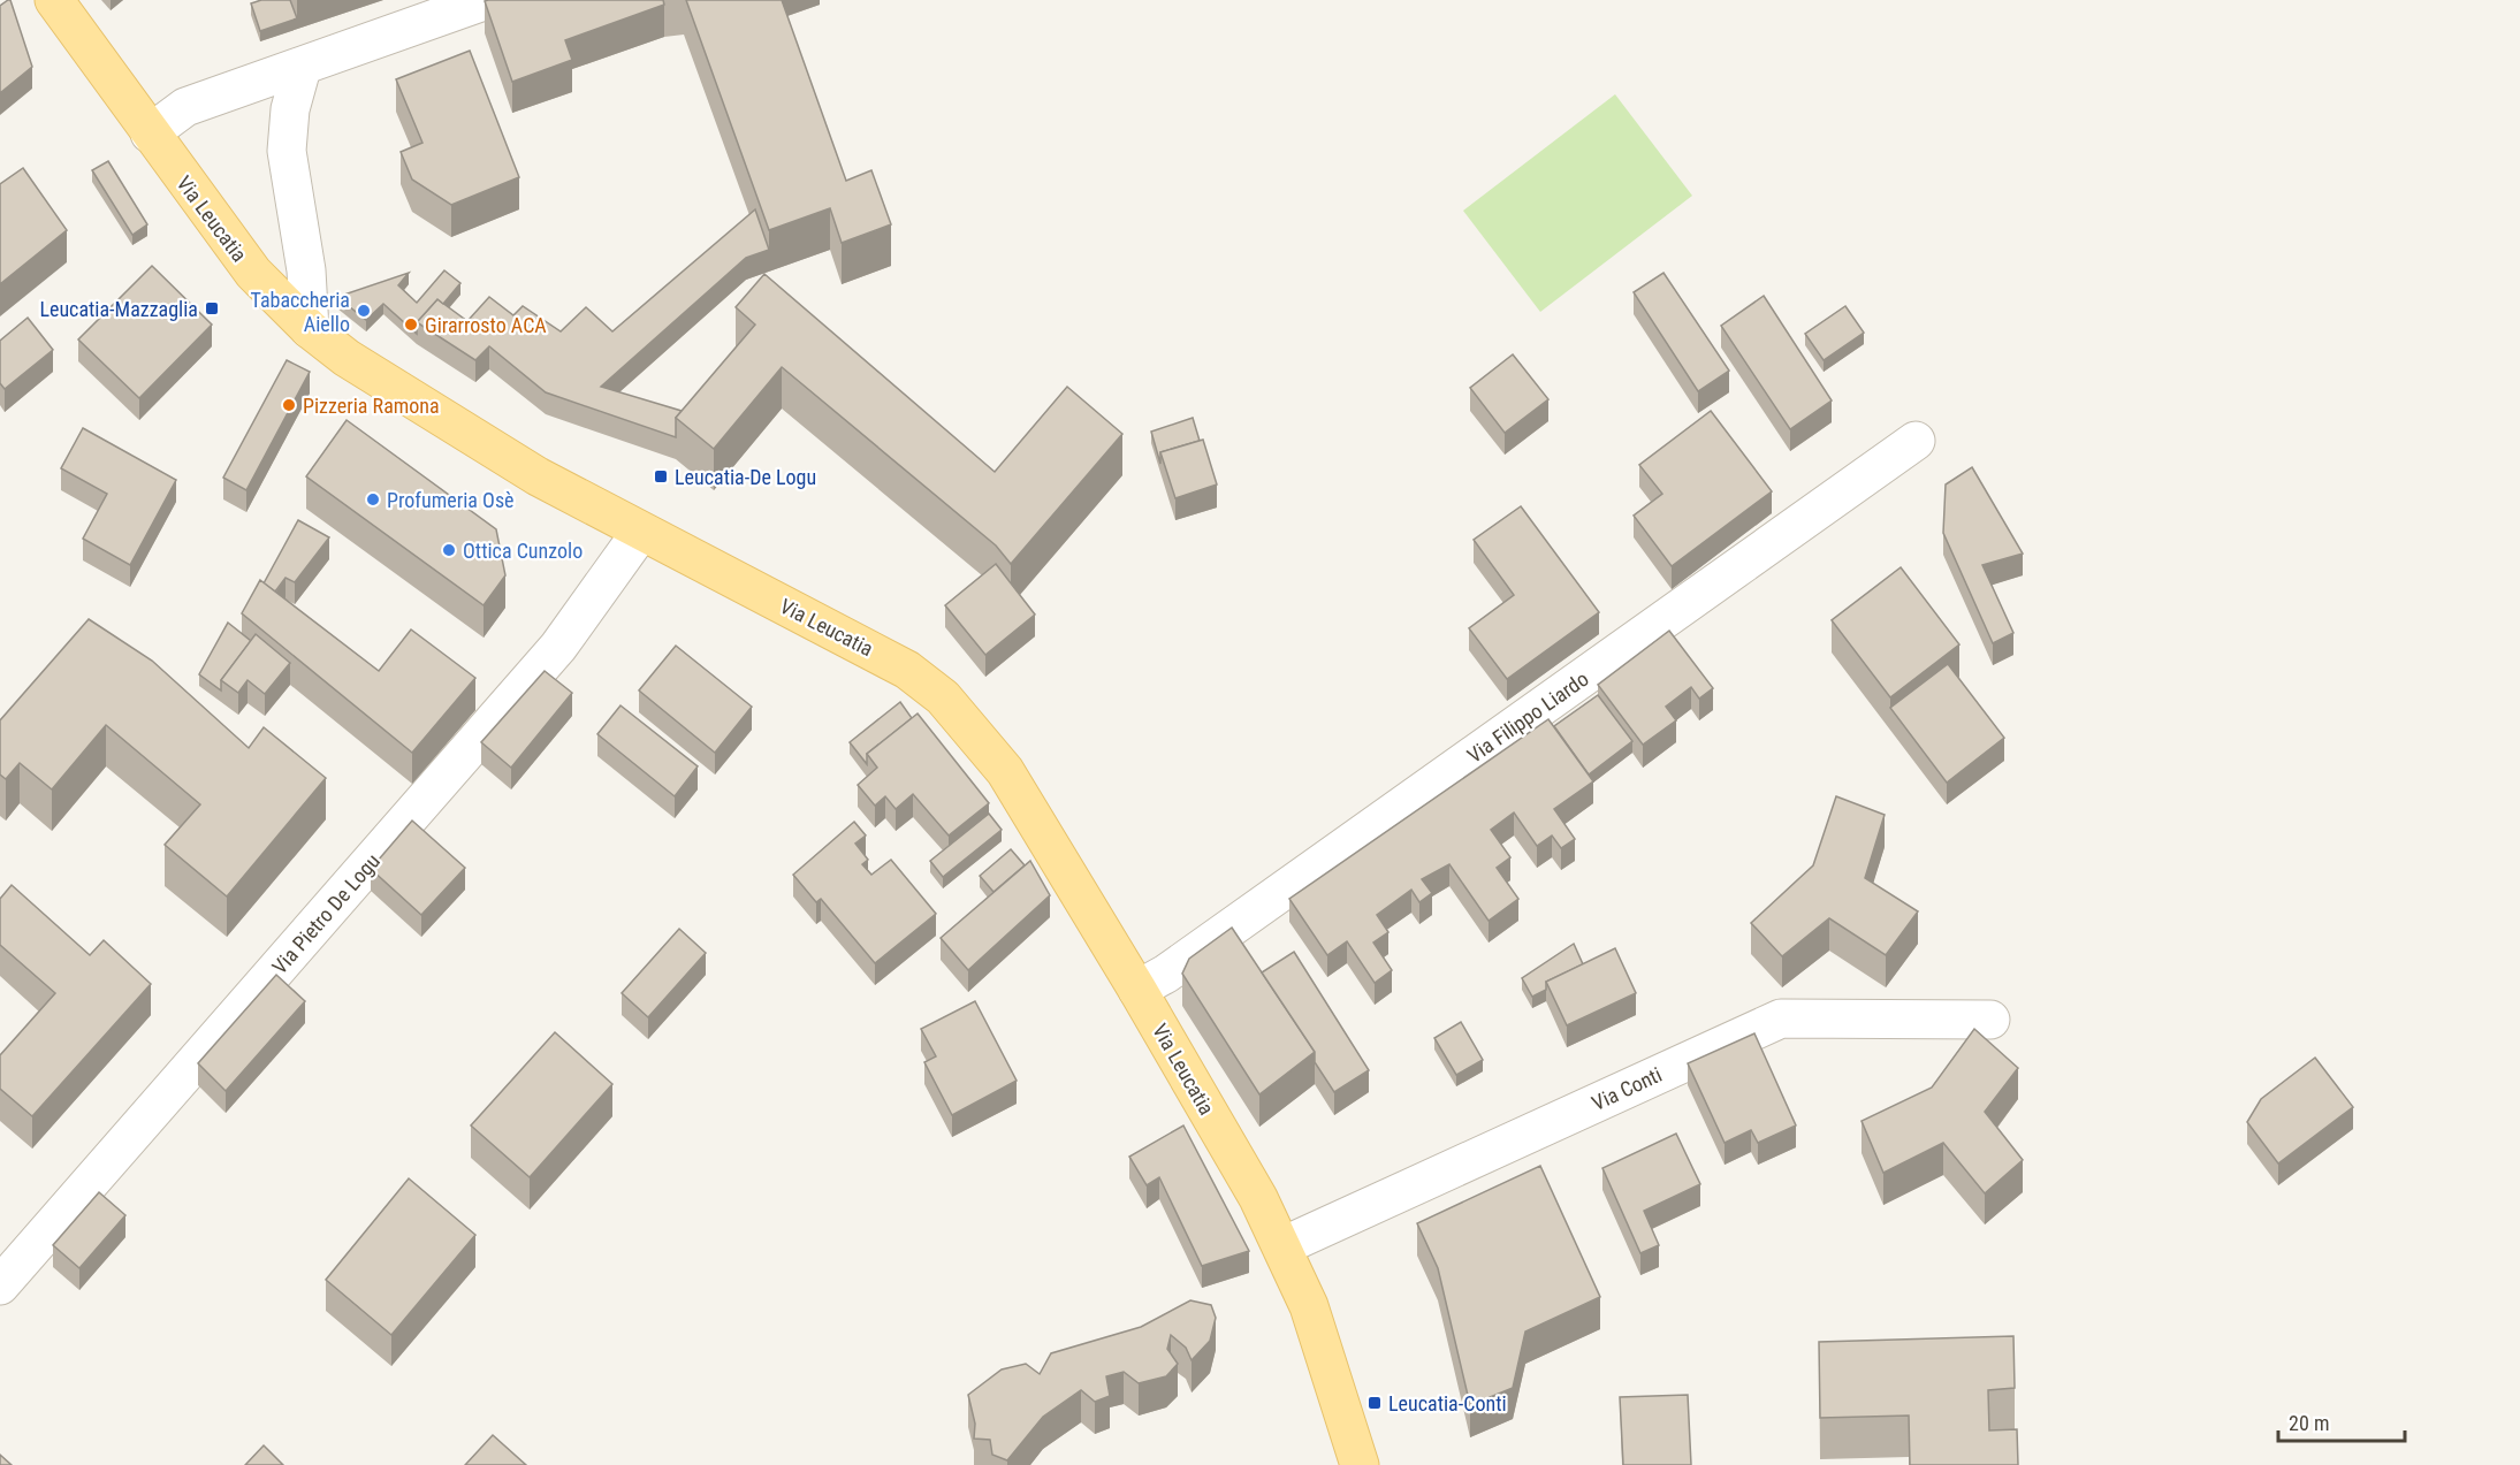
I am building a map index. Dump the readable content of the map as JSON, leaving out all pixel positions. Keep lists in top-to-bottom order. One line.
{"streets":{"main road":["Via Leucatia"],"street":["Via Filippo Liardo","Via Pietro De Logu","Via Conti"]},"crossings":[["Via Leucatia","Via Filippo Liardo"],["Via Leucatia","Via Pietro De Logu"],["Via Leucatia","Via Conti"]],"places":{"transit":["Leucatia-Mazzaglia","Leucatia-De Logu","Leucatia-Conti"],"other":["Tabaccheria Aiello","Girarrosto ACA","Pizzeria Ramona","Profumeria Osè","Ottica Cunzolo"]},"scale_bar":"20 m"}
